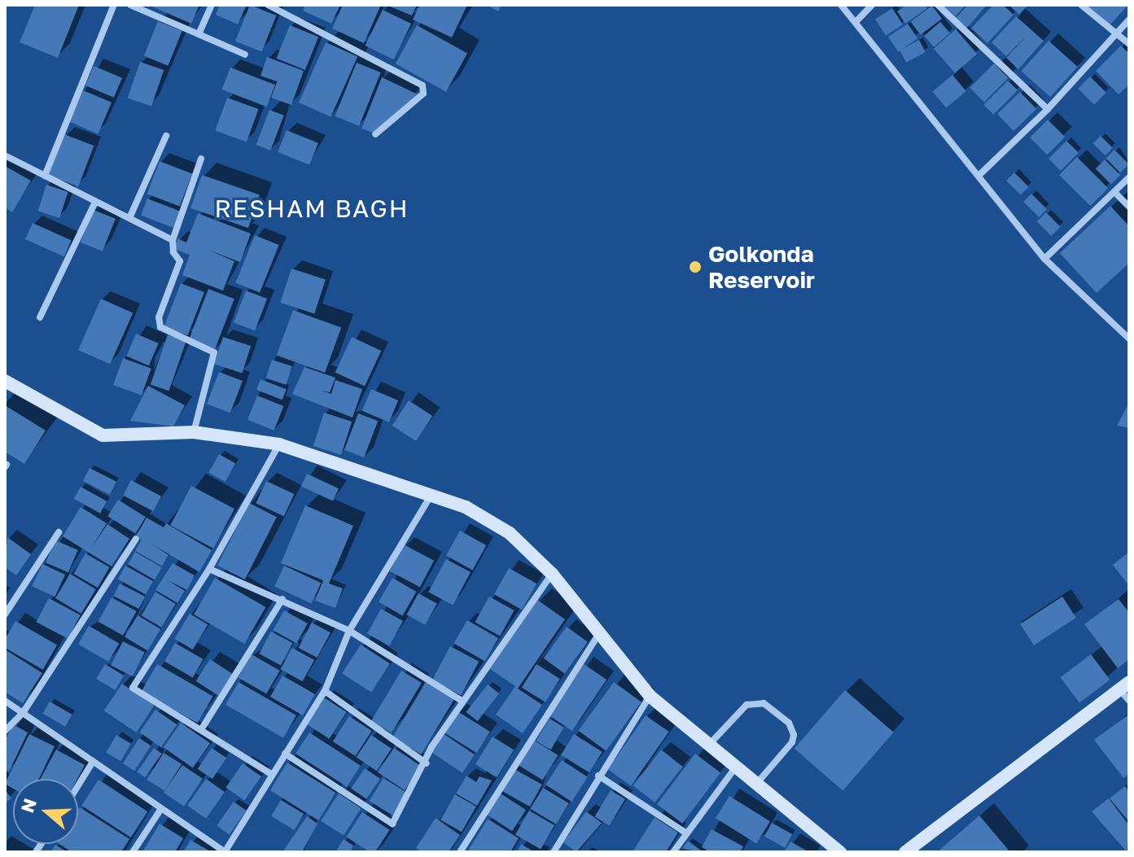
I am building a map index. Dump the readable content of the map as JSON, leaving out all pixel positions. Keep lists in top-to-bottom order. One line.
{"districts":["RESHAM BAGH"],"places":["Golkonda Reservoir"],"north":"left"}
